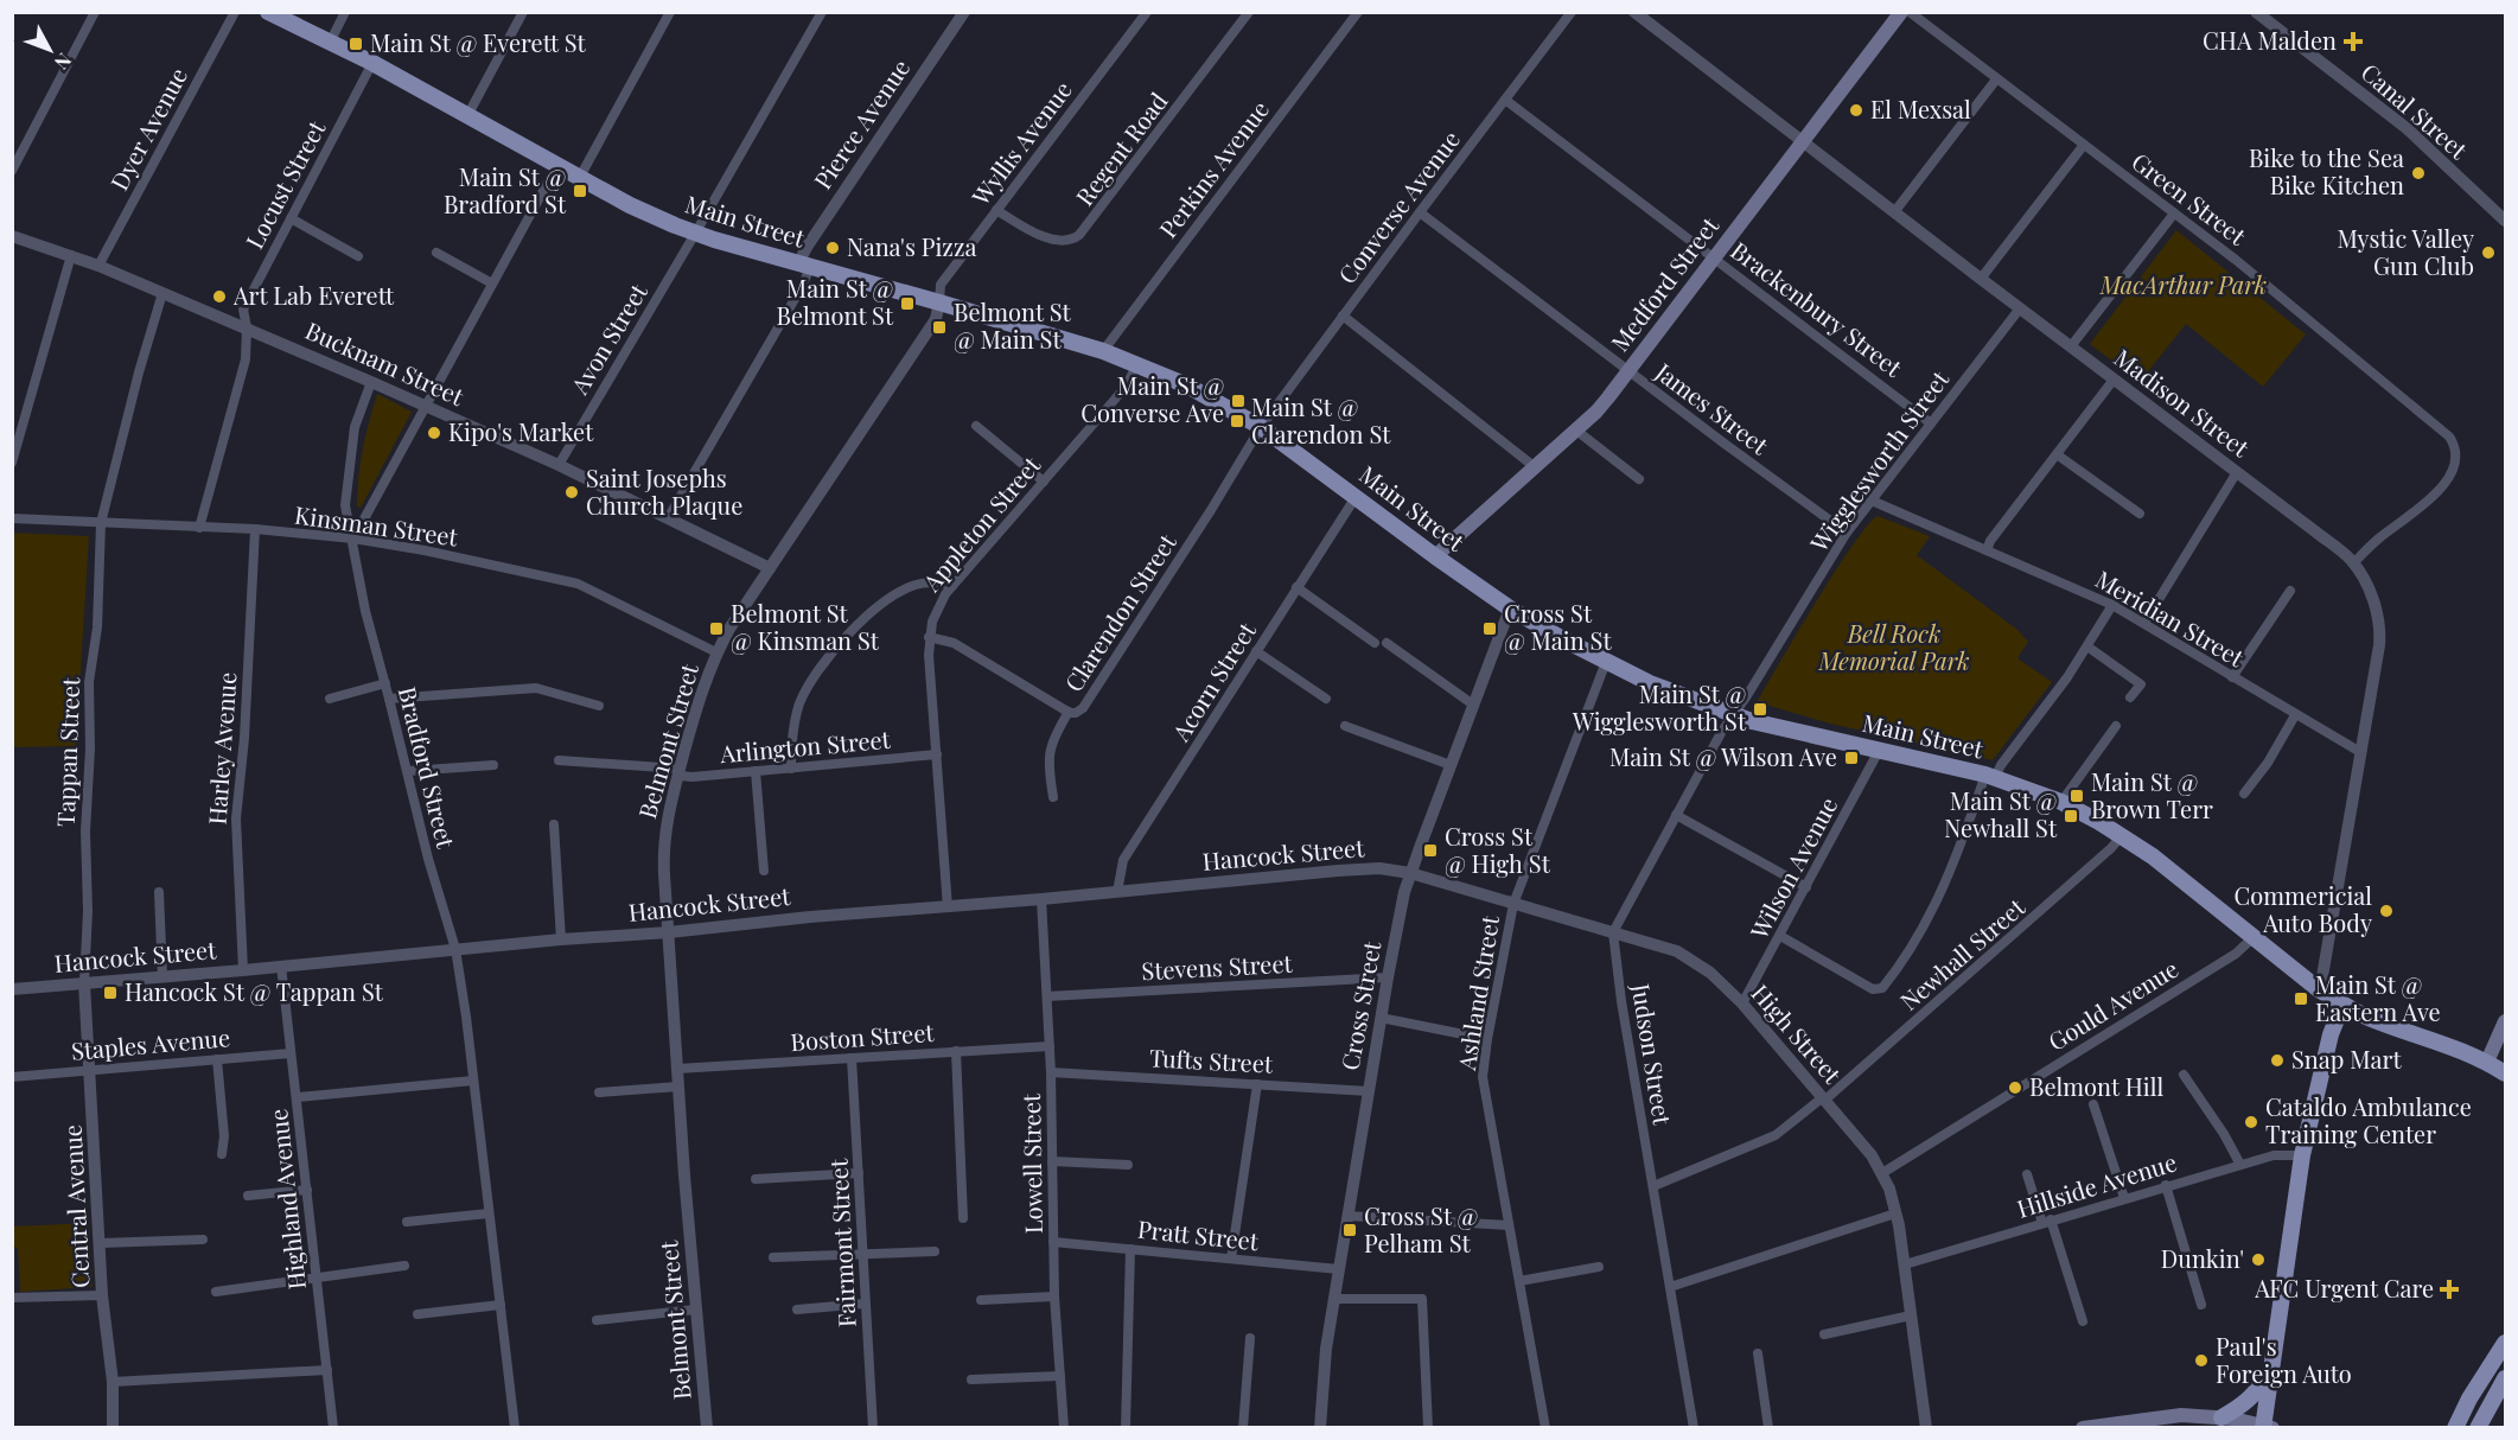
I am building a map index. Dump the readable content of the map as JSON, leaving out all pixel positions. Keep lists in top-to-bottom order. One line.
{"streets":{"main road":["Main Street","Medford Street"],"street":["Canal Street","Pierce Avenue","Dyer Avenue","Wyllis Avenue","Regent Road","Perkins Avenue","Locust Street","Green Street","Converse Avenue","Brackenbury Street","Avon Street","Bucknam Street","Madison Street","James Street","Wigglesworth Street","Appleton Street","Kinsman Street","Clarendon Street","Meridian Street","Acorn Street","Belmont Street","Arlington Street","Harley Avenue","Tappan Street","Bradford Street","Hancock Street","Wilson Avenue","Newhall Street","Stevens Street","Ashland Street","Cross Street","Gould Avenue","High Street","Boston Street","Staples Avenue","Judson Street","Tufts Street","Lowell Street","Hillside Avenue","Highland Avenue","Central Avenue","Pratt Street","Fairmont Street"]},"crossings":[["Pierce Avenue","Main Street"],["Dyer Avenue","Bucknam Street"],["Wyllis Avenue","Regent Road"],["Wyllis Avenue","Main Street"],["Wyllis Avenue","Belmont Street"],["Perkins Avenue","Main Street"],["Locust Street","Main Street"],["Locust Street","Bucknam Street"],["Locust Street","Kinsman Street"],["Green Street","Madison Street"],["Converse Avenue","Main Street"],["Converse Avenue","Brackenbury Street"],["Converse Avenue","James Street"],["Converse Avenue","Clarendon Street"],["Main Street","Medford Street"],["Main Street","Avon Street"],["Main Street","Madison Street"],["Main Street","Wigglesworth Street"],["Main Street","Appleton Street"],["Main Street","Clarendon Street"],["Main Street","Acorn Street"],["Main Street","Belmont Street"],["Main Street","Wilson Avenue"],["Main Street","Newhall Street"],["Main Street","Ashland Street"],["Main Street","Cross Street"],["Main Street","Gould Avenue"],["Medford Street","Brackenbury Street"],["Medford Street","Madison Street"],["Medford Street","James Street"],["Brackenbury Street","Wigglesworth Street"],["Avon Street","Bucknam Street"],["Bucknam Street","Belmont Street"],["Bucknam Street","Tappan Street"],["Bucknam Street","Bradford Street"],["Madison Street","Wigglesworth Street"],["Madison Street","Meridian Street"],["James Street","Wigglesworth Street"],["Wigglesworth Street","Meridian Street"],["Appleton Street","Clarendon Street"],["Appleton Street","Arlington Street"],["Appleton Street","Hancock Street"],["Kinsman Street","Belmont Street"],["Kinsman Street","Harley Avenue"],["Kinsman Street","Tappan Street"],["Kinsman Street","Bradford Street"],["Acorn Street","Hancock Street"],["Belmont Street","Arlington Street"],["Belmont Street","Hancock Street"],["Belmont Street","Boston Street"],["Harley Avenue","Hancock Street"],["Tappan Street","Hancock Street"],["Tappan Street","Central Avenue"],["Bradford Street","Hancock Street"],["Hancock Street","Cross Street"],["Hancock Street","High Street"],["Hancock Street","Lowell Street"],["Hancock Street","Highland Avenue"],["Hancock Street","Central Avenue"],["Wilson Avenue","High Street"],["Newhall Street","High Street"],["Newhall Street","Judson Street"],["Stevens Street","Cross Street"],["Stevens Street","Lowell Street"],["Ashland Street","High Street"],["Cross Street","High Street"],["Cross Street","Tufts Street"],["Cross Street","Pratt Street"],["Gould Avenue","High Street"],["High Street","Judson Street"],["High Street","Hillside Avenue"],["Boston Street","Lowell Street"],["Boston Street","Fairmont Street"],["Staples Avenue","Highland Avenue"],["Staples Avenue","Central Avenue"],["Tufts Street","Lowell Street"],["Lowell Street","Pratt Street"]],"parks":["MacArthur Park","Bell Rock Memorial Park"],"places":{"health":["CHA Malden","AFC Urgent Care"],"transit":["Main St @ Everett St","Main St @ Bradford St","Main St @ Belmont St","Belmont St @ Main St","Main St @ Converse Ave","Main St @ Clarendon St","Belmont St @ Kinsman St","Cross St @ Main St","Main St @ Wigglesworth St","Main St @ Wilson Ave","Main St @ Brown Terr","Main St @ Newhall St","Cross St @ High St","Hancock St @ Tappan St","Main St @ Eastern Ave","Cross St @ Pelham St"],"other":["El Mexsal","Bike to the Sea Bike Kitchen","Nana's Pizza","Mystic Valley Gun Club","Art Lab Everett","Kipo's Market","Saint Josephs Church Plaque","Commericial Auto Body","Snap Mart","Belmont Hill","Cataldo Ambulance Training Center","Dunkin'","Paul's Foreign Auto"]},"north":"bottom right"}
